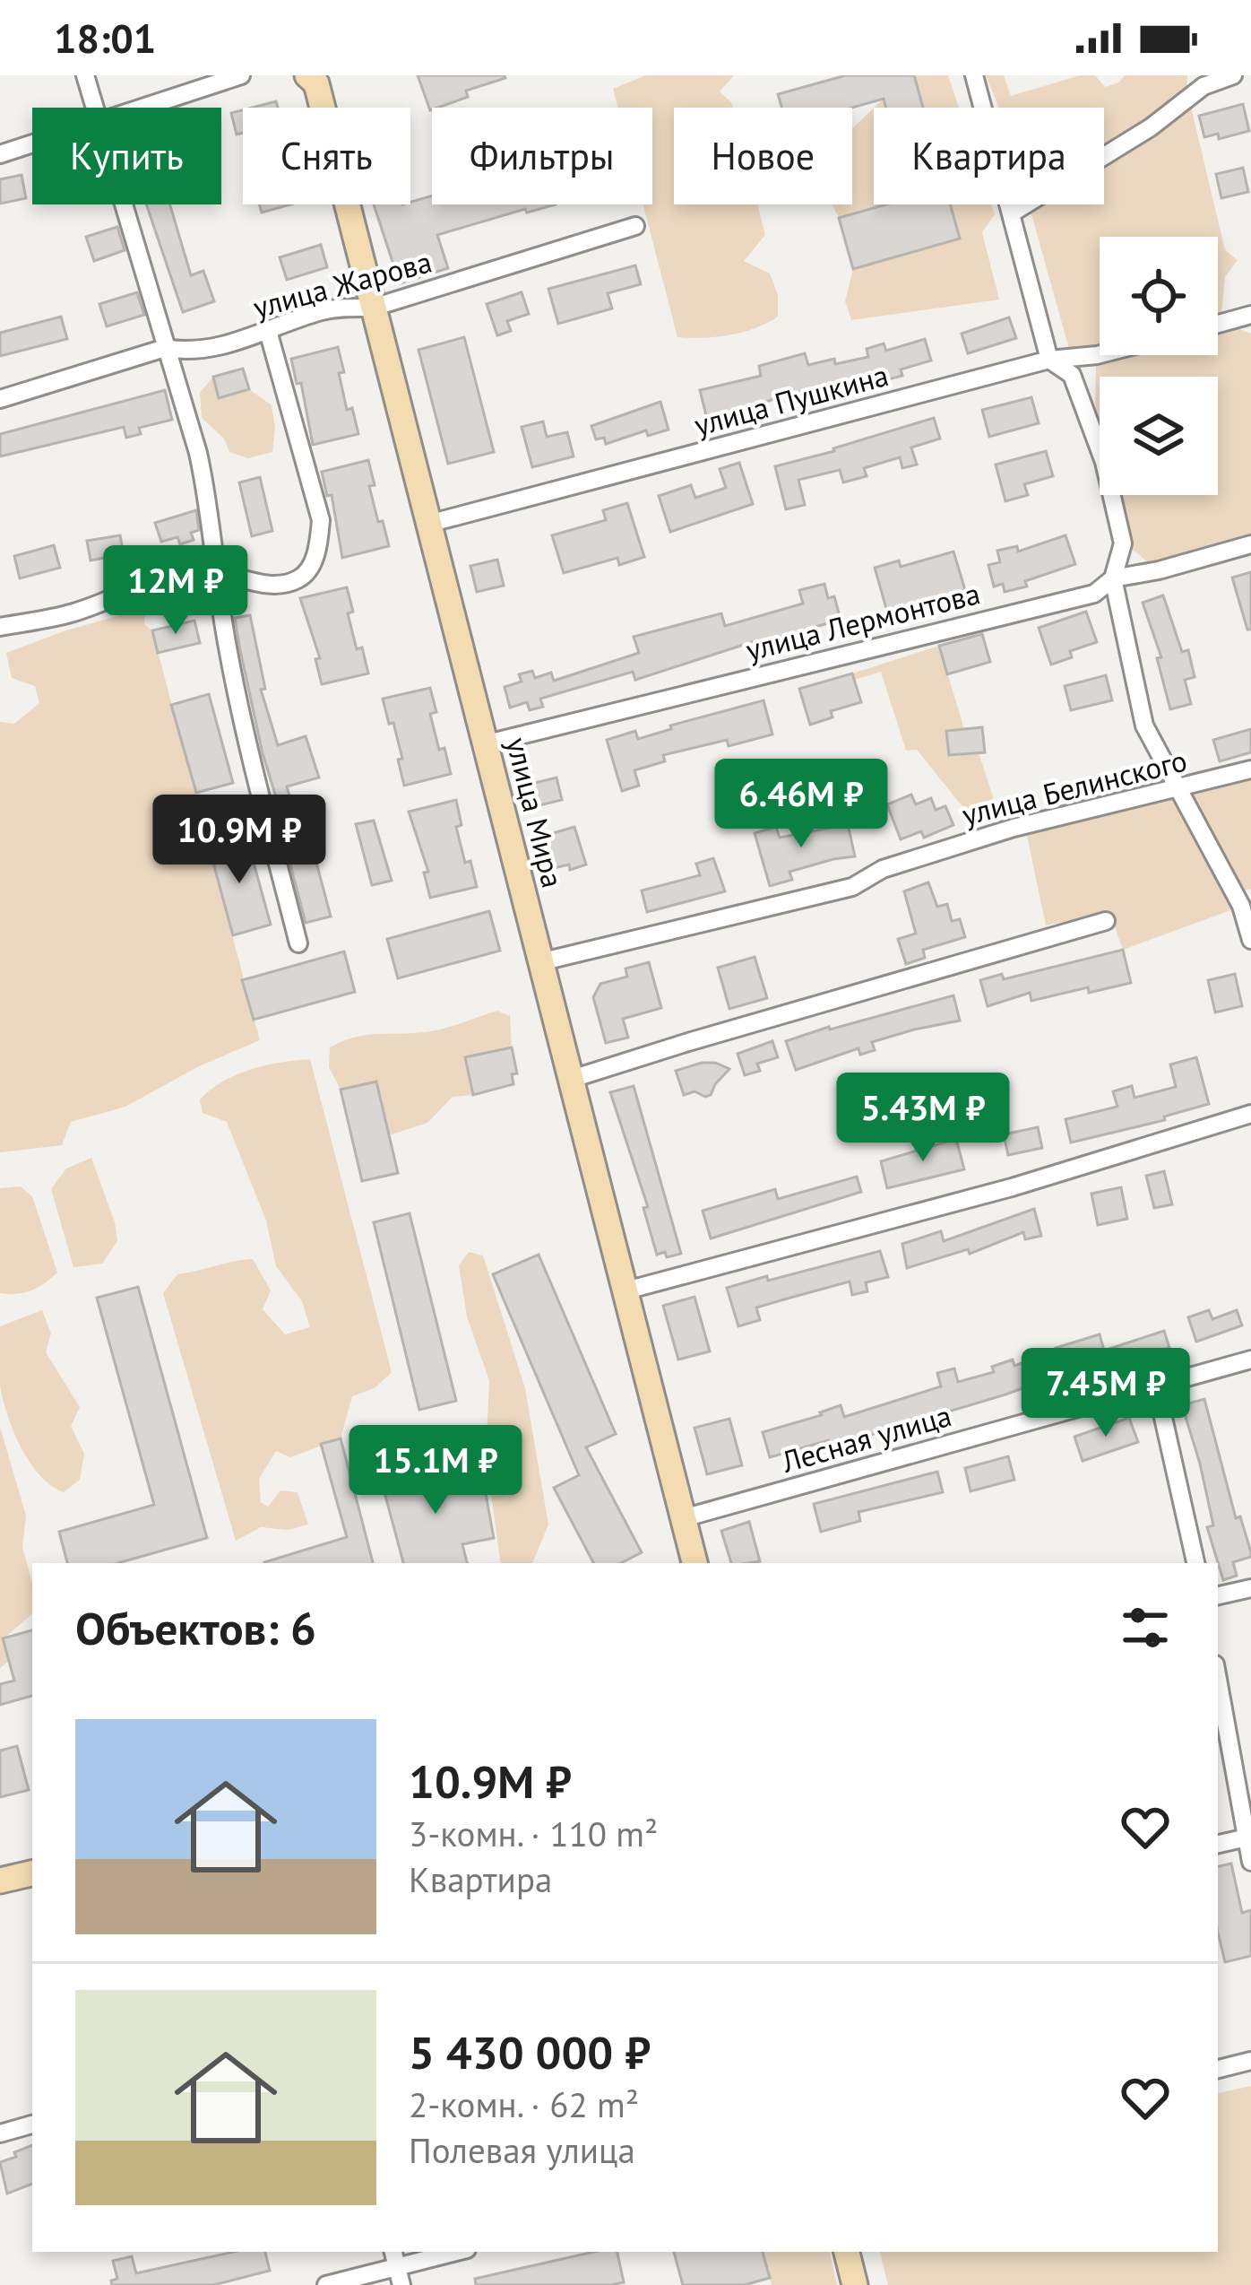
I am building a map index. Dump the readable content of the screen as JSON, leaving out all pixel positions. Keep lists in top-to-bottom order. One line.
{"streets":{"street":["улица Жарова","улица Пушкина","улица Лермонтова","улица Белинского","улица Мира","Лесная улица"]},"crossings":[["улица Жарова","улица Мира"],["улица Пушкина","улица Мира"],["улица Лермонтова","улица Мира"],["улица Белинского","улица Мира"],["улица Мира","Лесная улица"]],"page":{"status":"18:01","chip":["Купить","Снять","Фильтры","Новое","Квартира"],"price":["12M ₽","6.46M ₽","10.9M ₽","5.43M ₽","7.45M ₽","15.1M ₽"],"heading":"Объектов: 6","list":[{"name":"10.9M ₽","note":"3-комн. · 110 m² · Квартира"},{"name":"5 430 000 ₽","note":"2-комн. · 62 m² · Полевая улица"}]}}
